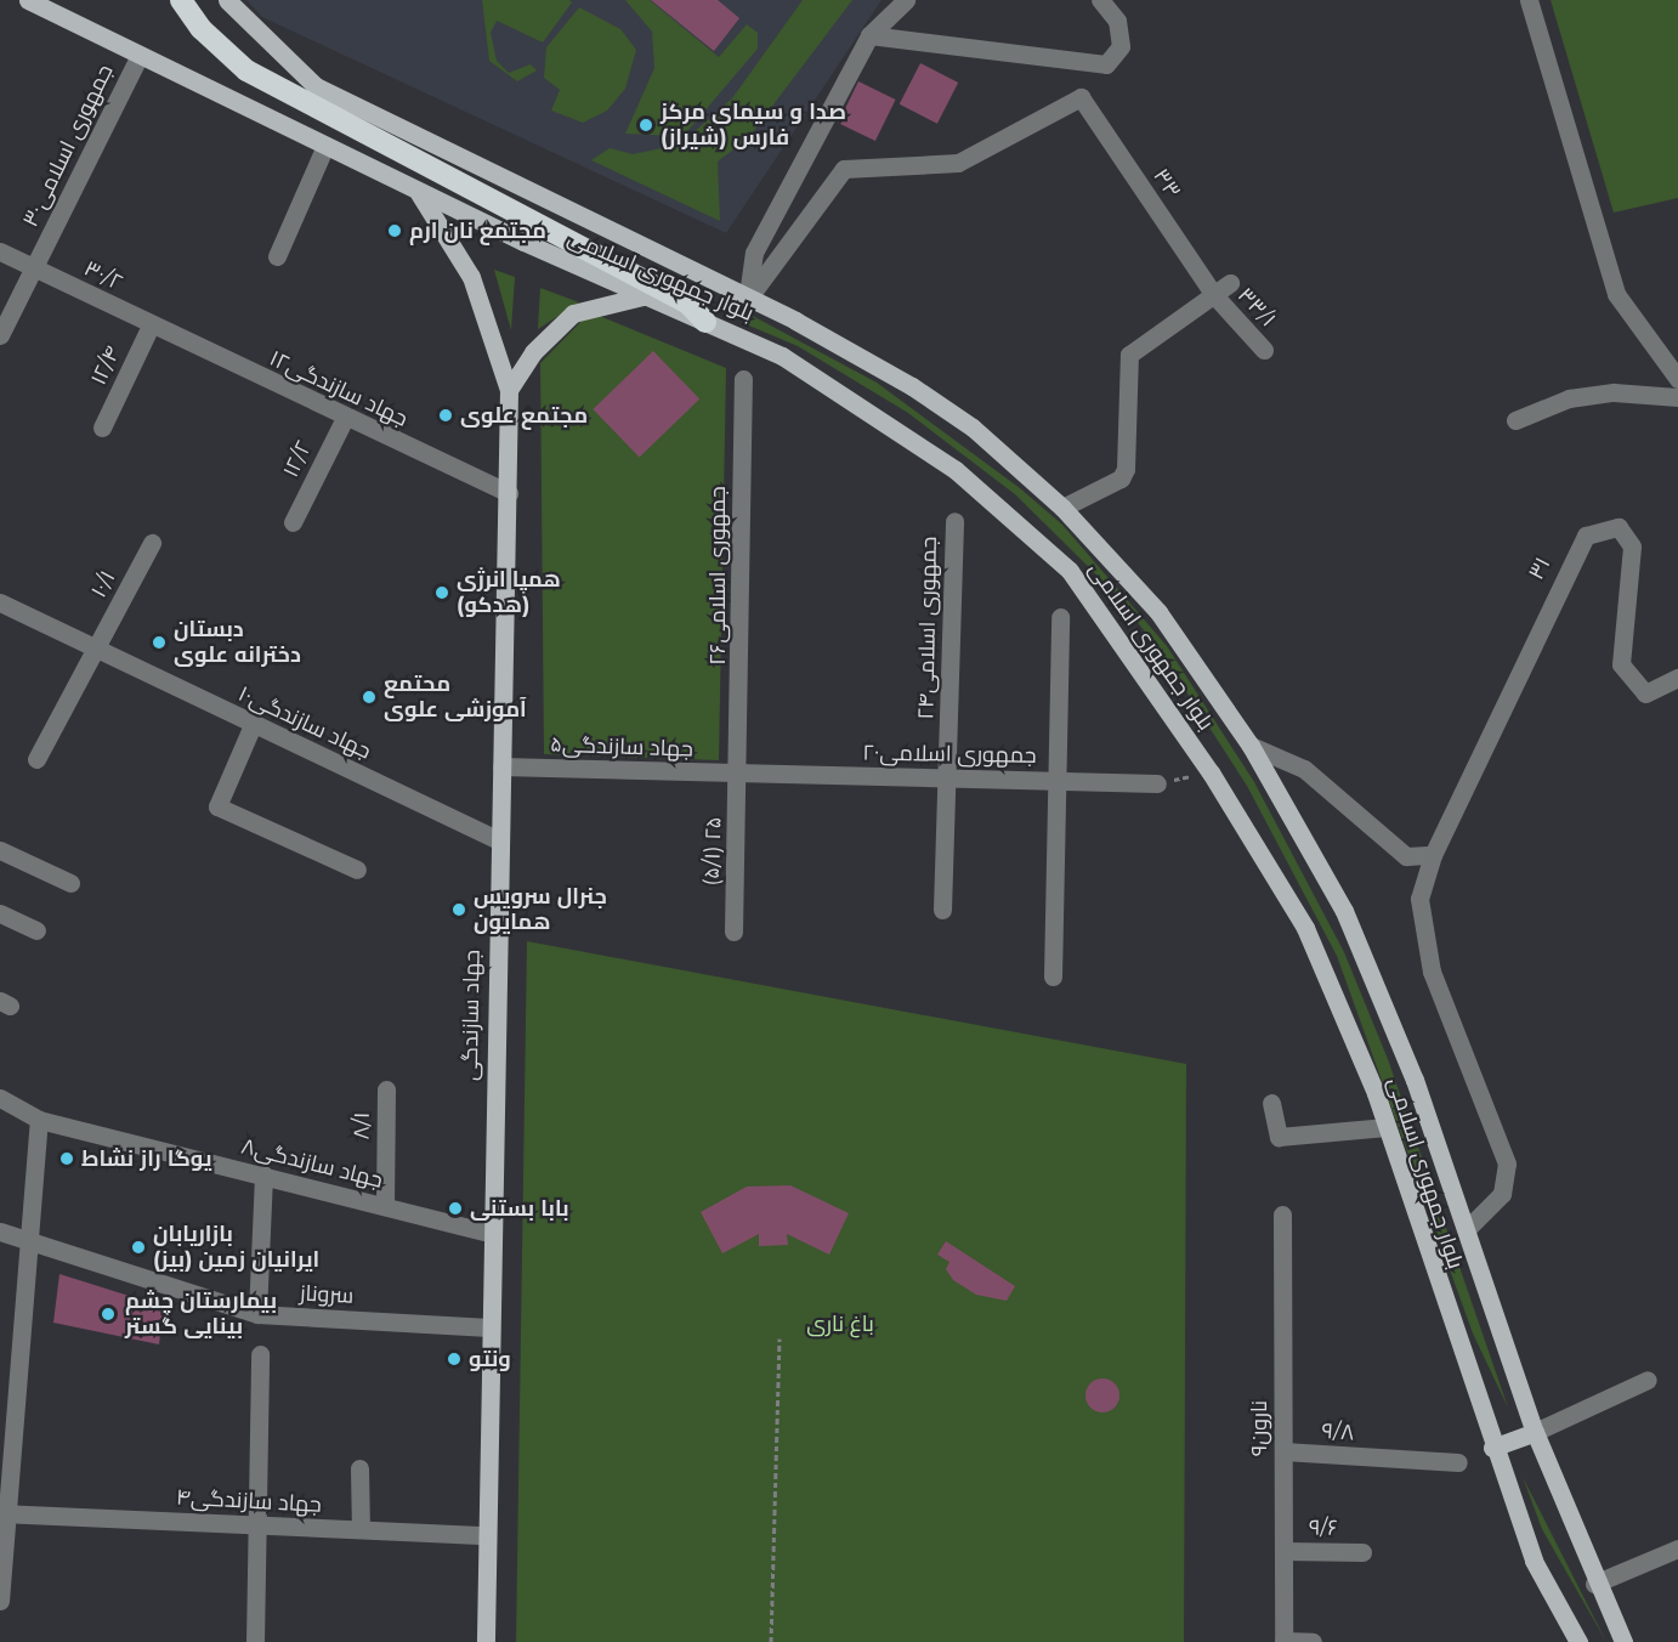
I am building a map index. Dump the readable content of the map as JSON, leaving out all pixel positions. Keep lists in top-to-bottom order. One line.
{"streets":{"main road":["بلوار جمهوری اسلامی","جهاد سازندگی"],"street":["جمهوری اسلامی۳۰","۳۳","۳۰/۲","۳۳/۱","۱۲/۴","جهاد سازندگی۱۲","۱۲/۲","۳۱","جمهوری اسلامی۲۶","۱۰/۱","جمهوری اسلامی۲۴","جهاد سازندگی۱۰","جهاد سازندگی۵","جمهوری اسلامی۲۰","(۵/۱) ۲۵","۸/۱","جهاد سازندگی۸","سروناز","نارون۹","۹/۸","جهاد سازندگی۴","۹/۶"]},"crossings":[["جمهوری اسلامی۳۰","۳۰/۲"],["جمهوری اسلامی۳۰","بلوار جمهوری اسلامی"],["۳۳","بلوار جمهوری اسلامی"],["۳۳","۳۳/۱"],["۳۰/۲","۱۲/۴"],["۳۰/۲","جهاد سازندگی۱۲"],["۱۲/۴","جهاد سازندگی۱۲"],["جهاد سازندگی۱۲","۱۲/۲"],["جهاد سازندگی۱۲","جهاد سازندگی"],["جمهوری اسلامی۲۶","جهاد سازندگی۵"],["جمهوری اسلامی۲۶","جمهوری اسلامی۲۰"],["جمهوری اسلامی۲۶","(۵/۱) ۲۵"],["۱۰/۱","جهاد سازندگی۱۰"],["جمهوری اسلامی۲۴","جمهوری اسلامی۲۰"],["جهاد سازندگی۱۰","جهاد سازندگی"],["جهاد سازندگی۵","جمهوری اسلامی۲۰"],["جهاد سازندگی۵","(۵/۱) ۲۵"],["جهاد سازندگی۵","جهاد سازندگی"],["جمهوری اسلامی۲۰","(۵/۱) ۲۵"],["جهاد سازندگی","جهاد سازندگی۸"],["جهاد سازندگی","سروناز"],["جهاد سازندگی","جهاد سازندگی۴"],["۸/۱","جهاد سازندگی۸"],["نارون۹","۹/۸"],["نارون۹","۹/۶"]],"parks":["باغ ناری"],"places":["صدا و سیمای مرکز فارس (شیراز)","مجتمع نان ارم","مجتمع علوی","همپا انرژی (هدکو)","دبستان دخترانه علوی","محتمع آموزشی علوی","جنرال سرویس همایون","یوگا راز نشاط","بابا بستنی","بازاریابان ایرانیان زمین (بیز)","بیمارستان چشم بینایی گستر","ونتو"]}
